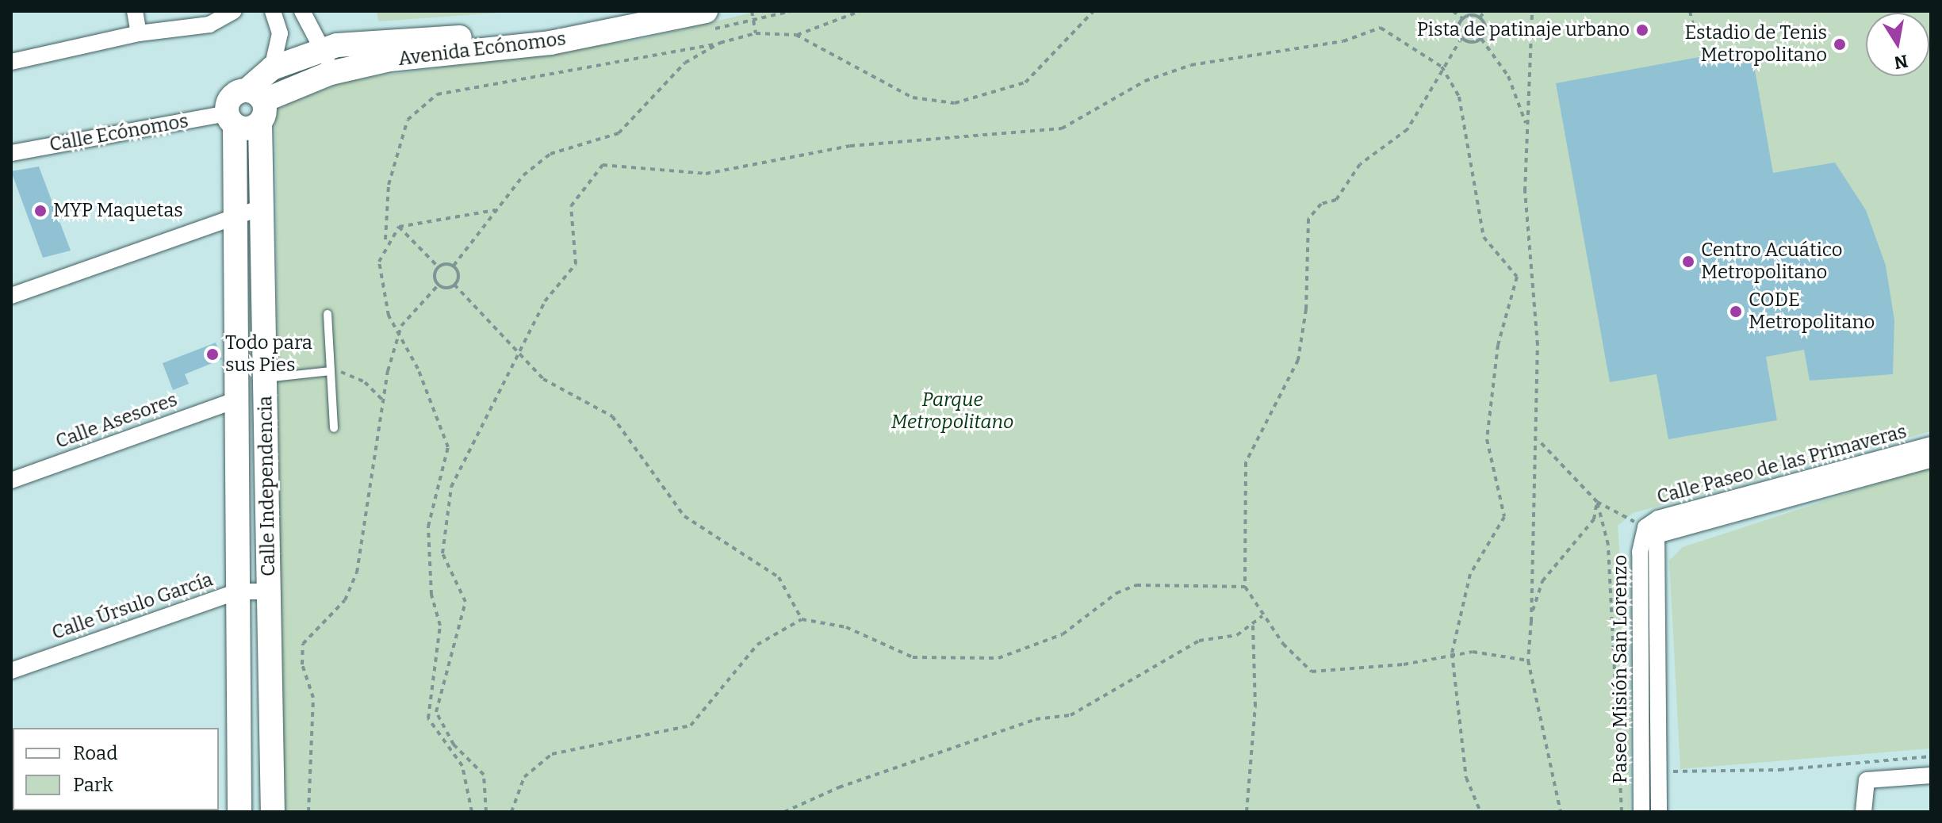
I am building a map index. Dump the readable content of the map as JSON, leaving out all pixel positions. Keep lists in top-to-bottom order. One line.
{"streets":{"street":["Avenida Ecónomos","Calle Ecónomos","Calle Asesores","Calle Paseo de las Primaveras","Calle Independencia","Calle Úrsulo García","Paseo Misión San Lorenzo"]},"crossings":[["Avenida Ecónomos","Calle Ecónomos"],["Avenida Ecónomos","Calle Independencia"],["Calle Ecónomos","Calle Independencia"],["Calle Asesores","Calle Independencia"],["Calle Paseo de las Primaveras","Paseo Misión San Lorenzo"],["Calle Independencia","Calle Úrsulo García"]],"parks":["Parque Metropolitano"],"places":["Pista de patinaje urbano","Estadio de Tenis Metropolitano","MYP Maquetas","Centro Acuático Metropolitano","CODE Metropolitano","Todo para sus Pies"],"legend":["Road","Park"],"north":"bottom"}
